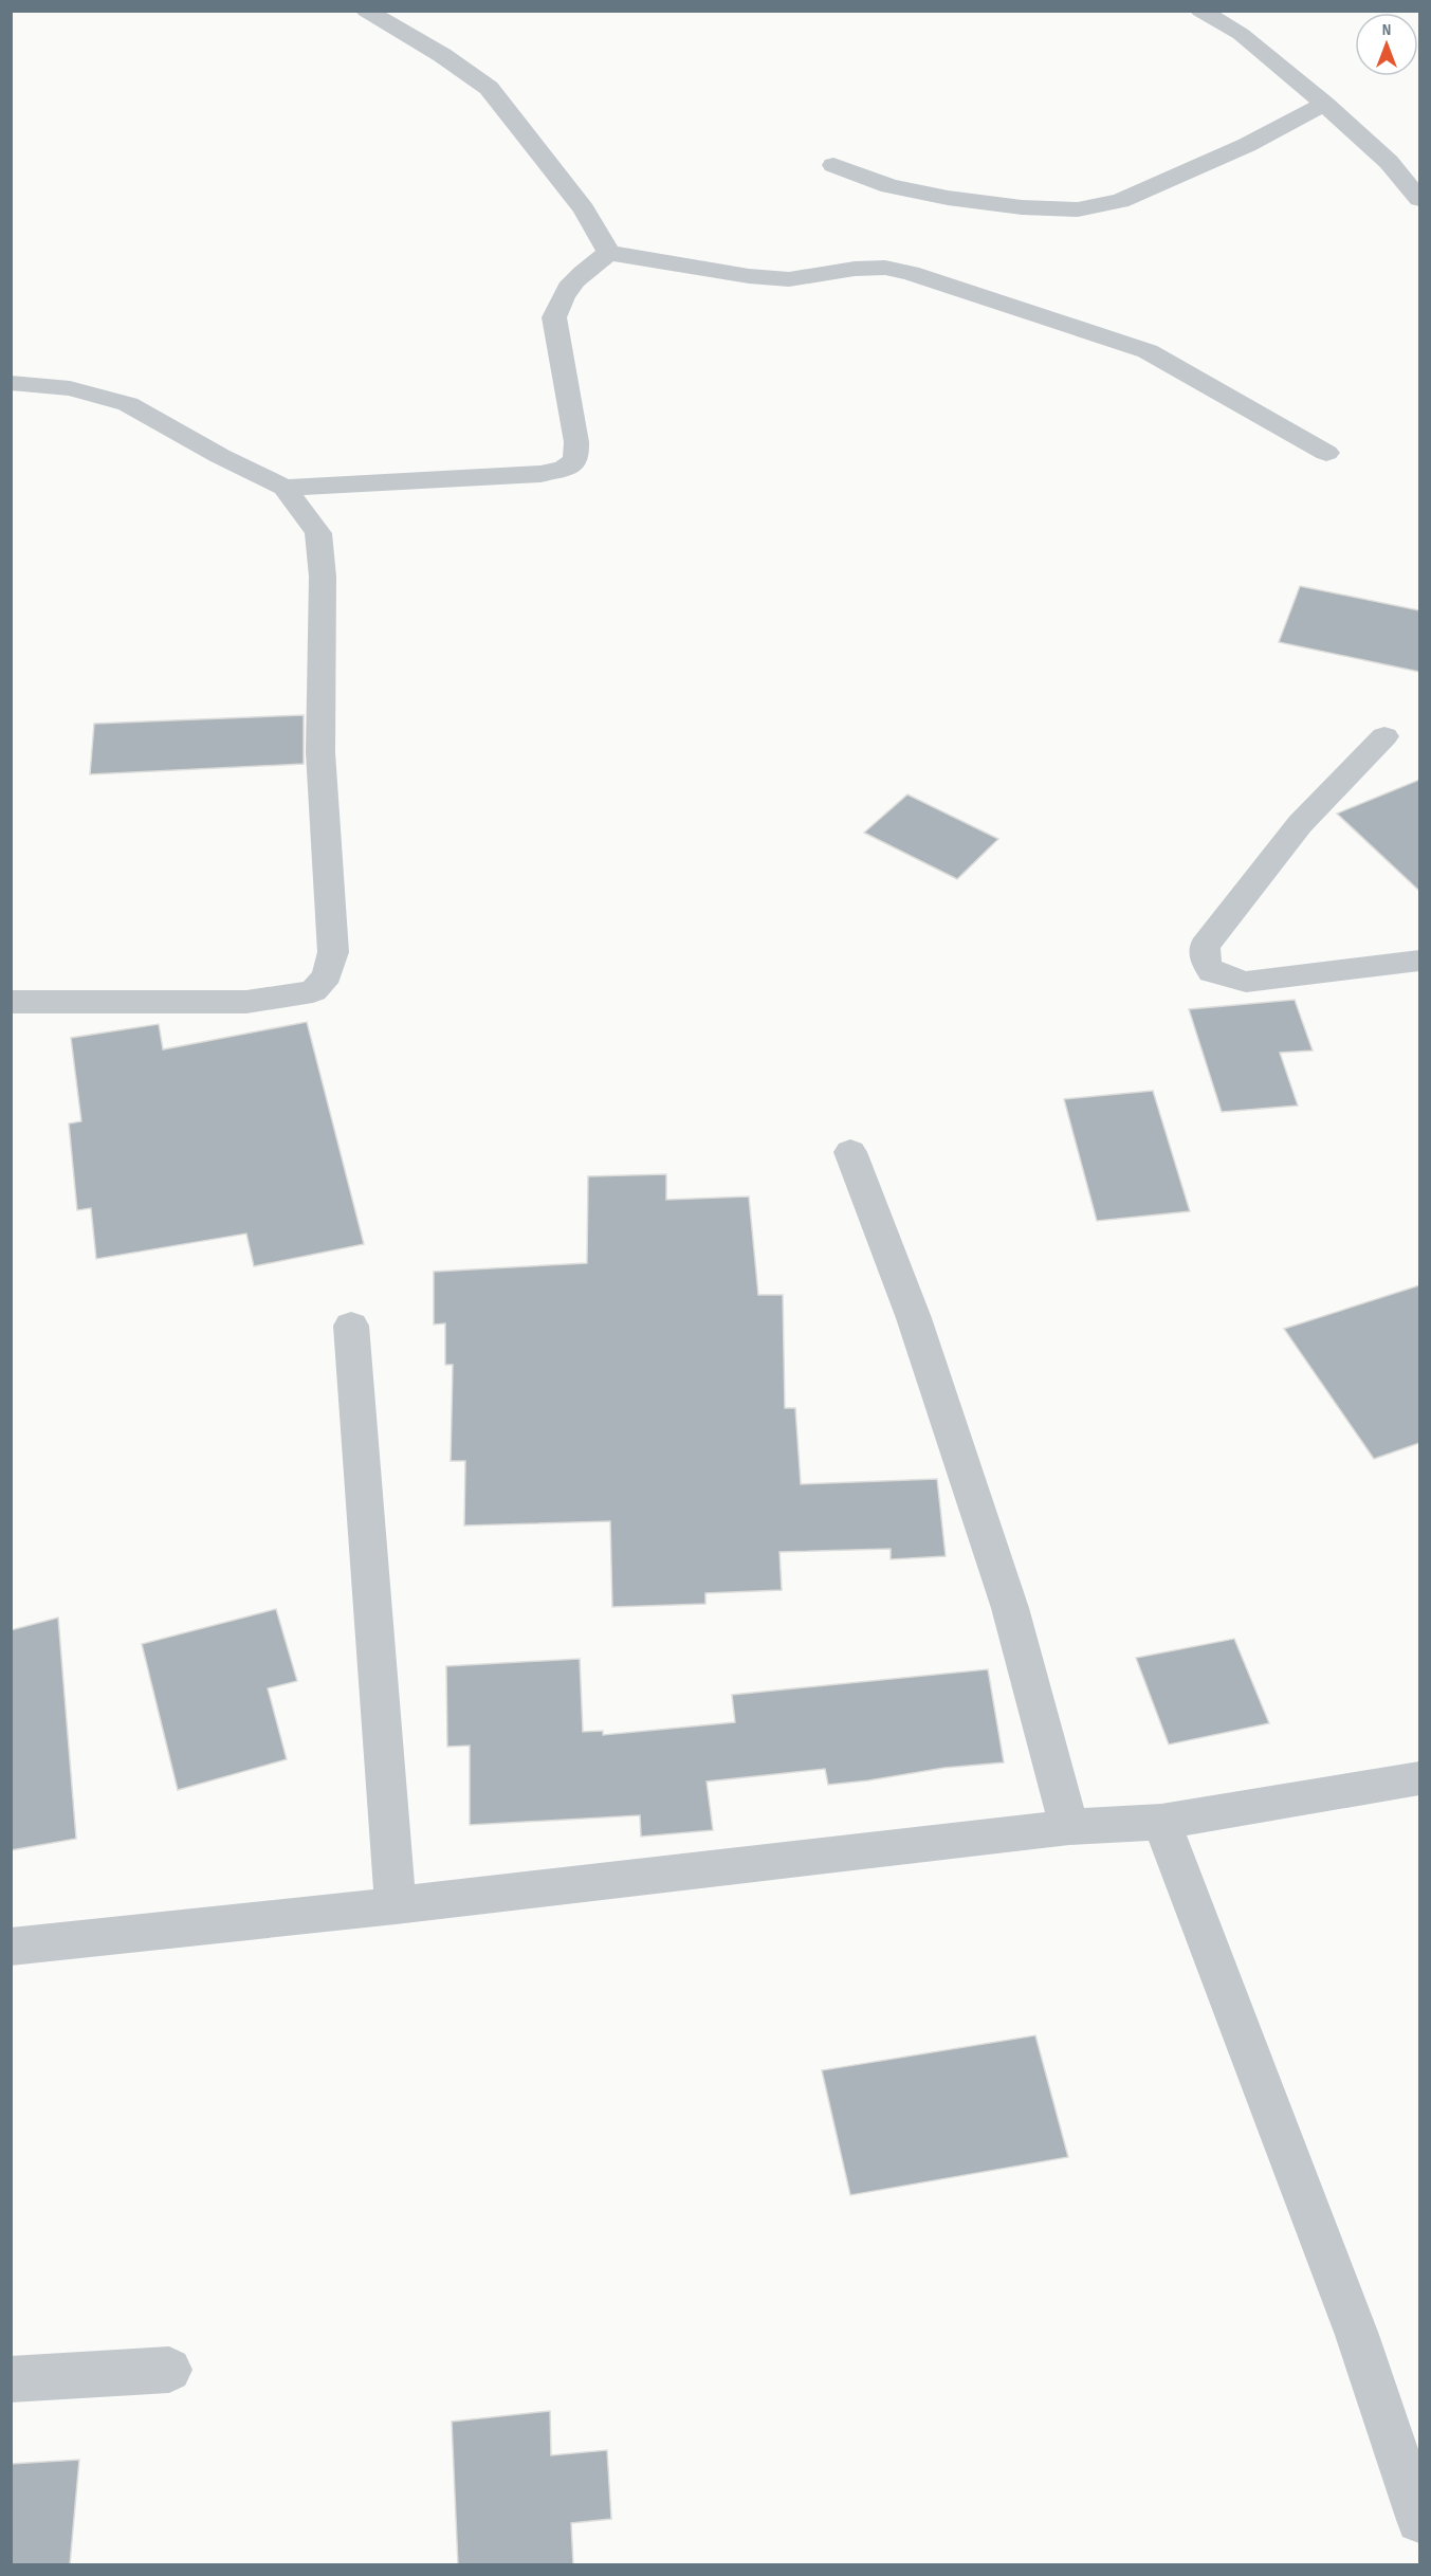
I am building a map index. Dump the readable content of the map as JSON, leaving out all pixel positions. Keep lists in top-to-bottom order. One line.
{"north":"top"}
